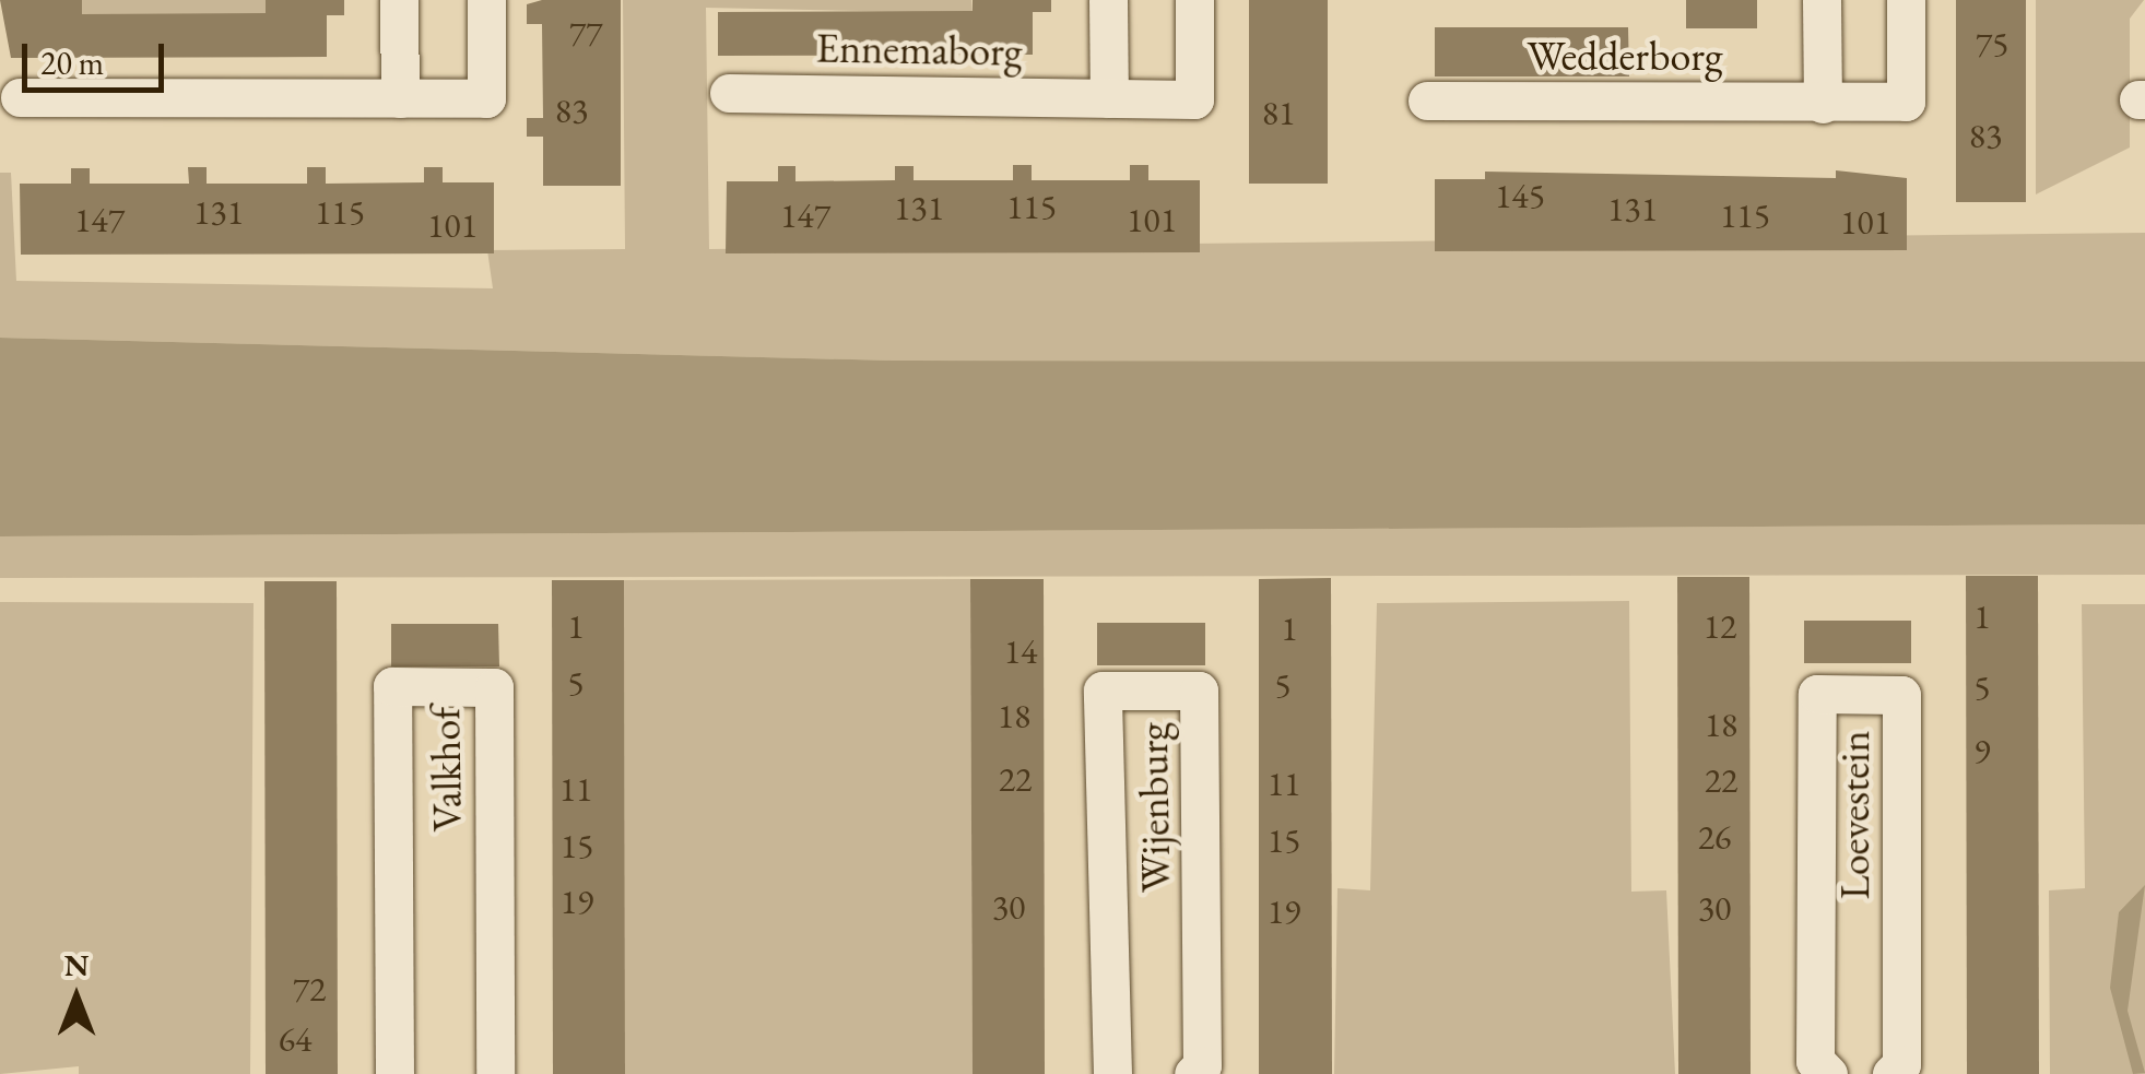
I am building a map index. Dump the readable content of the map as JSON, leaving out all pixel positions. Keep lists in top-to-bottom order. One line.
{"streets":{"street":["Ennemaborg","Wedderborg","Valkhof","Wijenburg","Loevestein"]},"house_numbers":["77","75","83","81","83","145","115","131","131","131","115","147","115","147","101","101","101","1","1","12","1","14","5","5","5","18","18","9","22","22","11","11","26","15","15","19","30","30","19","72","64"],"scale_bar":"20 m","north":"top"}
